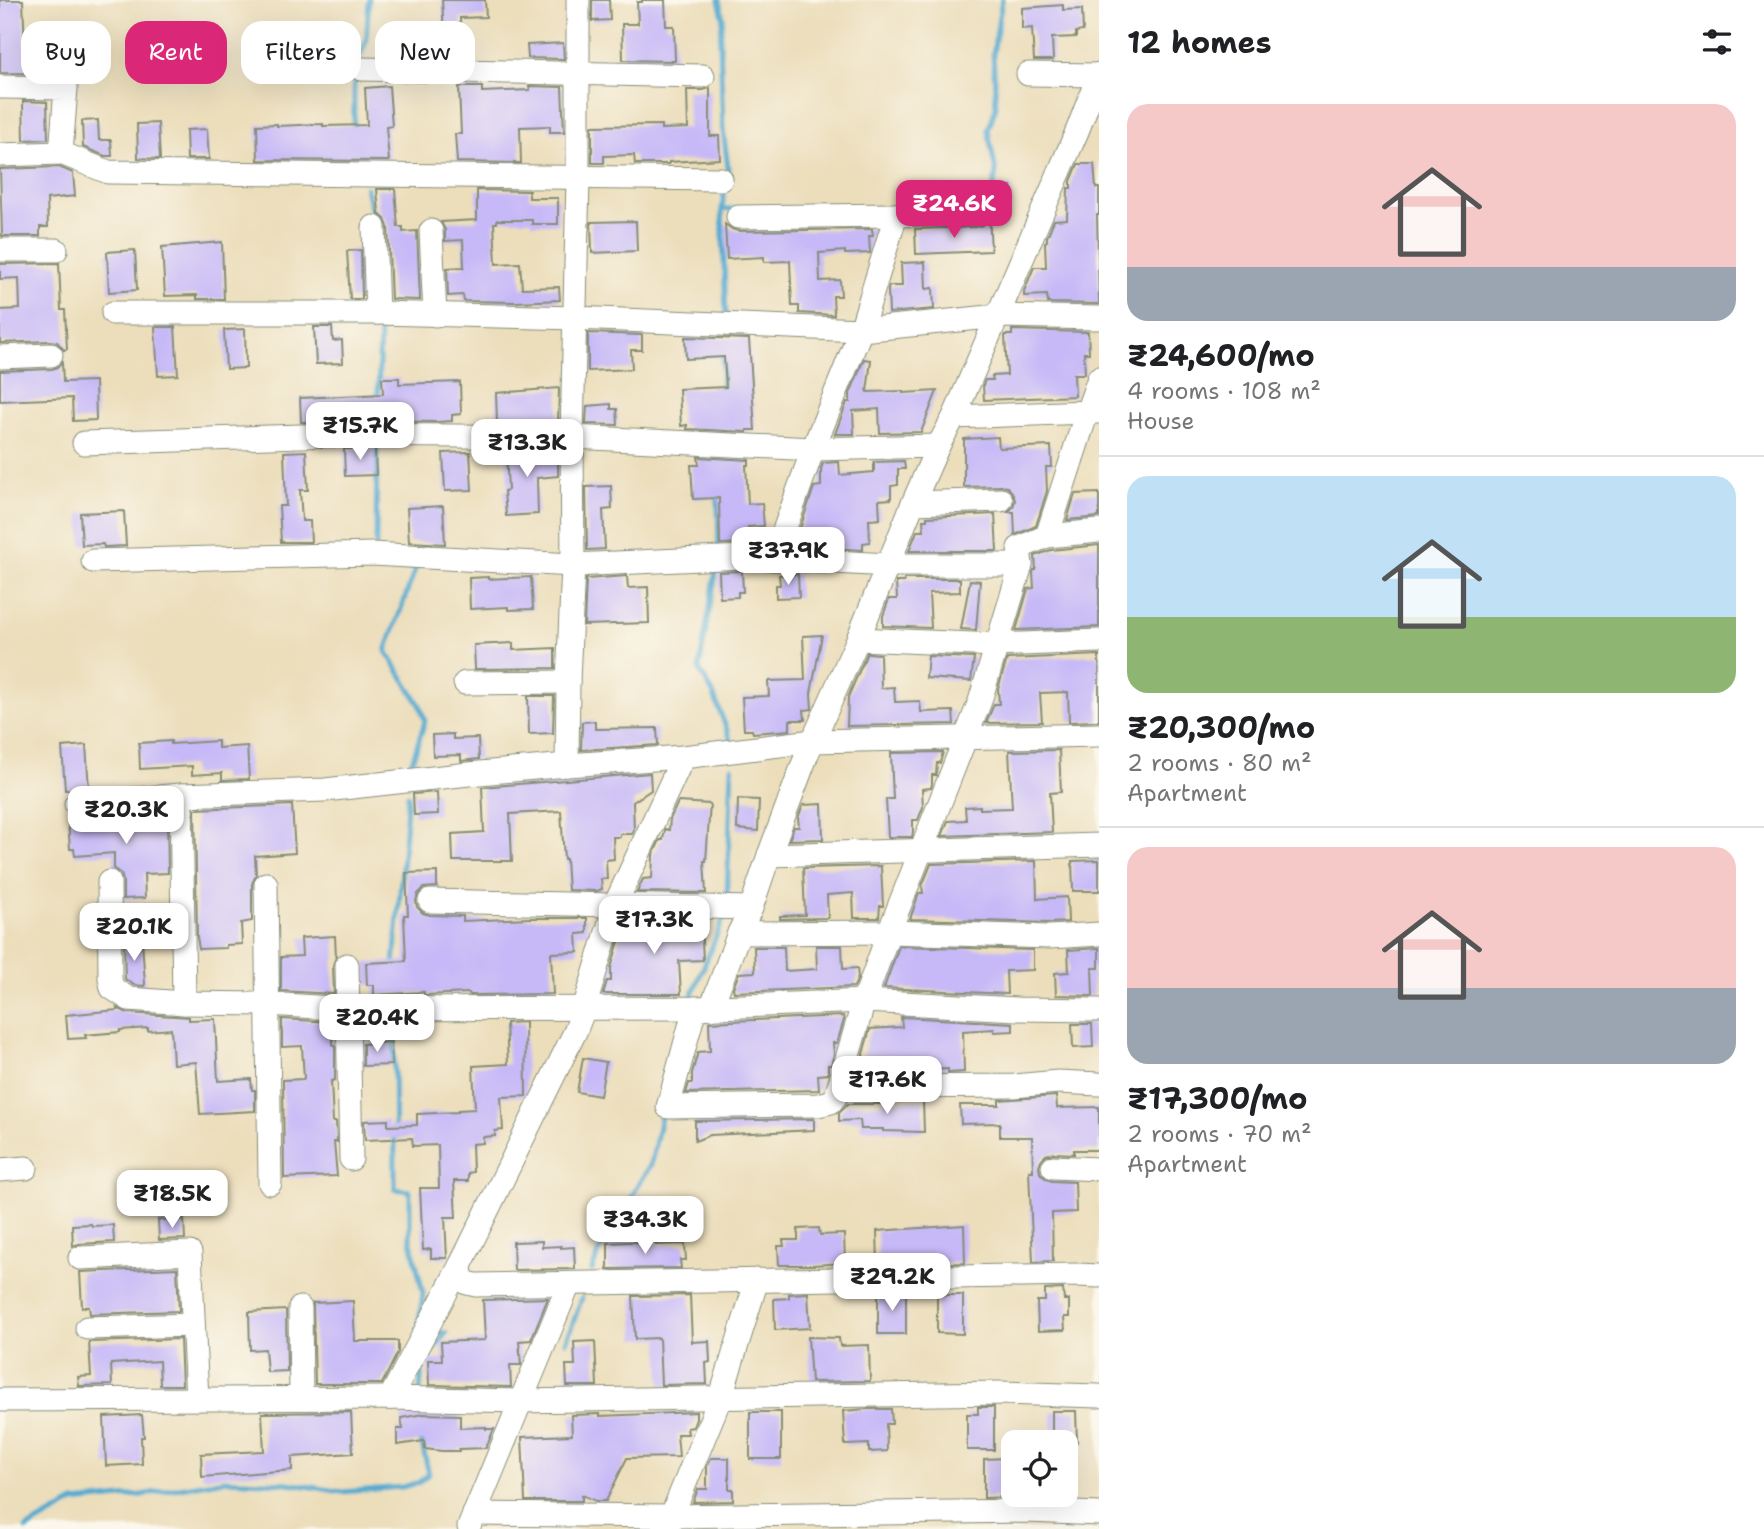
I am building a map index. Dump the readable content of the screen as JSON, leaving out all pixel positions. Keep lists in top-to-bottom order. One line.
{"page":{"heading":"12 homes","chip":["Buy","Rent","Filters","New"],"list":[{"name":"₹24,600/mo","note":"4 rooms · 108 m² · House"},{"name":"₹20,300/mo","note":"2 rooms · 80 m² · Apartment"},{"name":"₹17,300/mo","note":"2 rooms · 70 m² · Apartment"}],"price":["₹24.6K","₹15.7K","₹13.3K","₹37.9K","₹20.3K","₹17.3K","₹20.1K","₹20.4K","₹17.6K","₹18.5K","₹34.3K","₹29.2K"]}}
